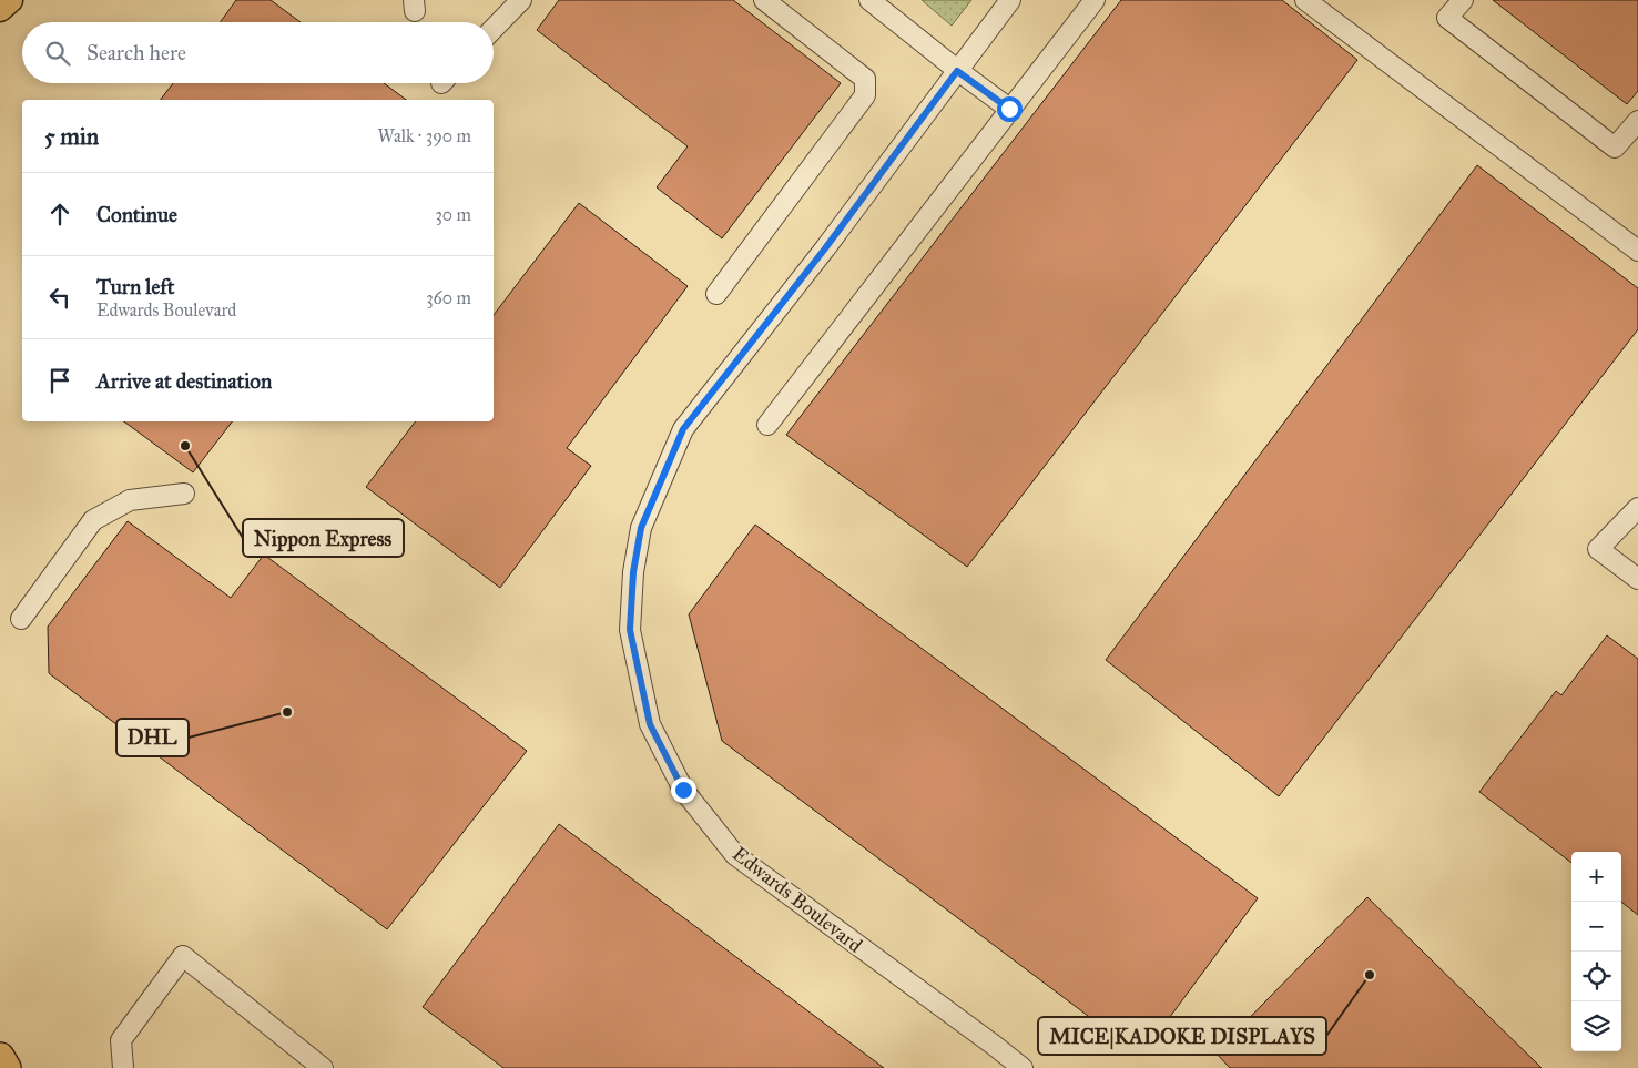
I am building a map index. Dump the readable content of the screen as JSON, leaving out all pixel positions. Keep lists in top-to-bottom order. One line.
{"streets":{"street":["Edwards Boulevard"]},"places":["Nippon Express","DHL","MICE|KADOKE DISPLAYS"],"page":{"search":"Search here","heading":["5 min","Walk · 390 m"],"list":[["Continue","30 m"],["Turn left","Edwards Boulevard","360 m"],"Arrive at destination"],"map_buttons":["+","−"]}}
